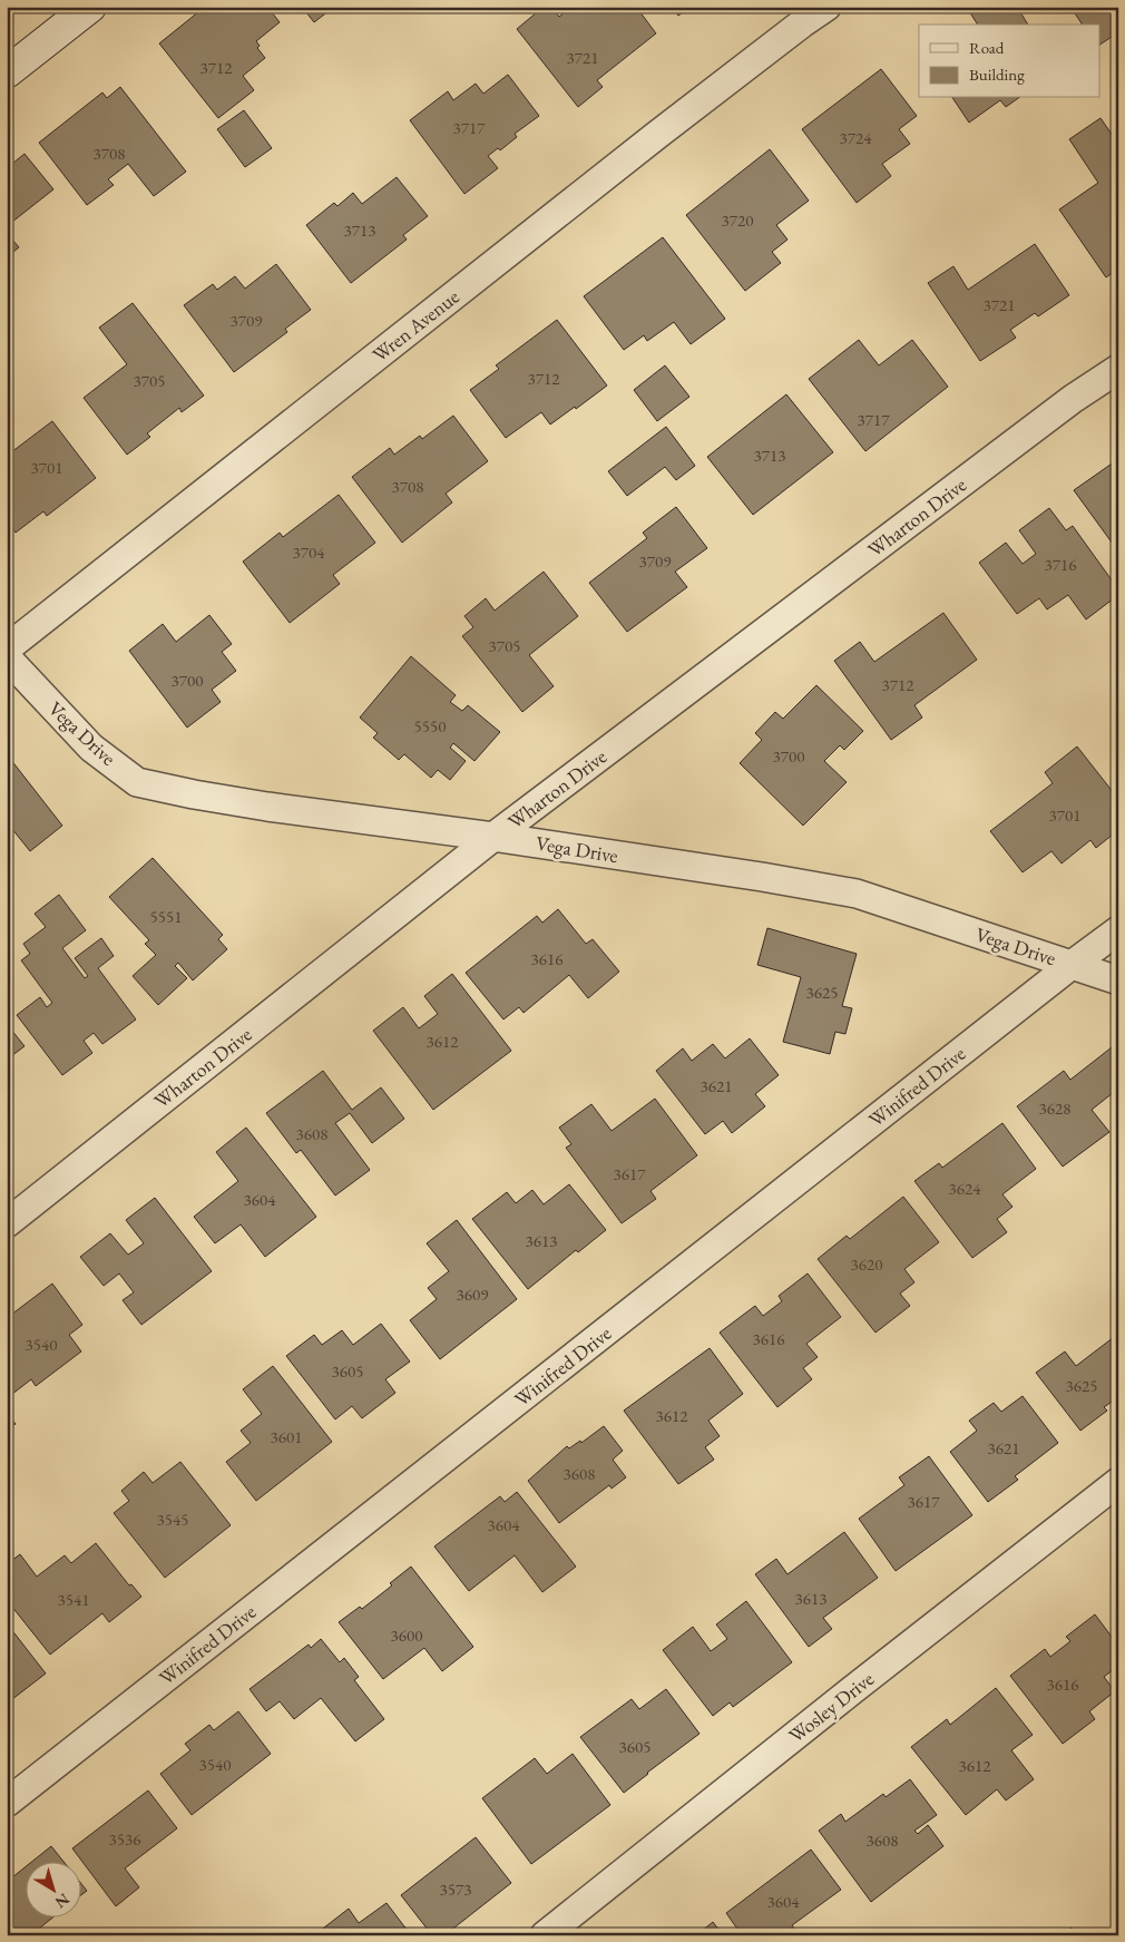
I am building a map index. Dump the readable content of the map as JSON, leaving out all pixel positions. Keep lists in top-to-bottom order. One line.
{"streets":{"street":["Wren Avenue","Wharton Drive","Vega Drive","Winifred Drive","Wosley Drive"]},"crossings":[["Wharton Drive","Vega Drive"],["Vega Drive","Winifred Drive"]],"house_numbers":["3721","3712","3717","3724","3708","3720","3713","3721","3709","3712","3705","3717","3713","3701","3708","3704","3709","3716","3705","3700","3712","5550","3700","3701","5551","3616","3625","3612","3621","3628","3608","3617","3624","3604","3613","3620","3609","3616","3540","3605","3625","3612","3601","3621","3608","3617","3545","3604","3613","3541","3600","3616","3605","3540","3612","3536","3608","3573","3604"],"legend":["Road","Building"],"north":"bottom right"}
